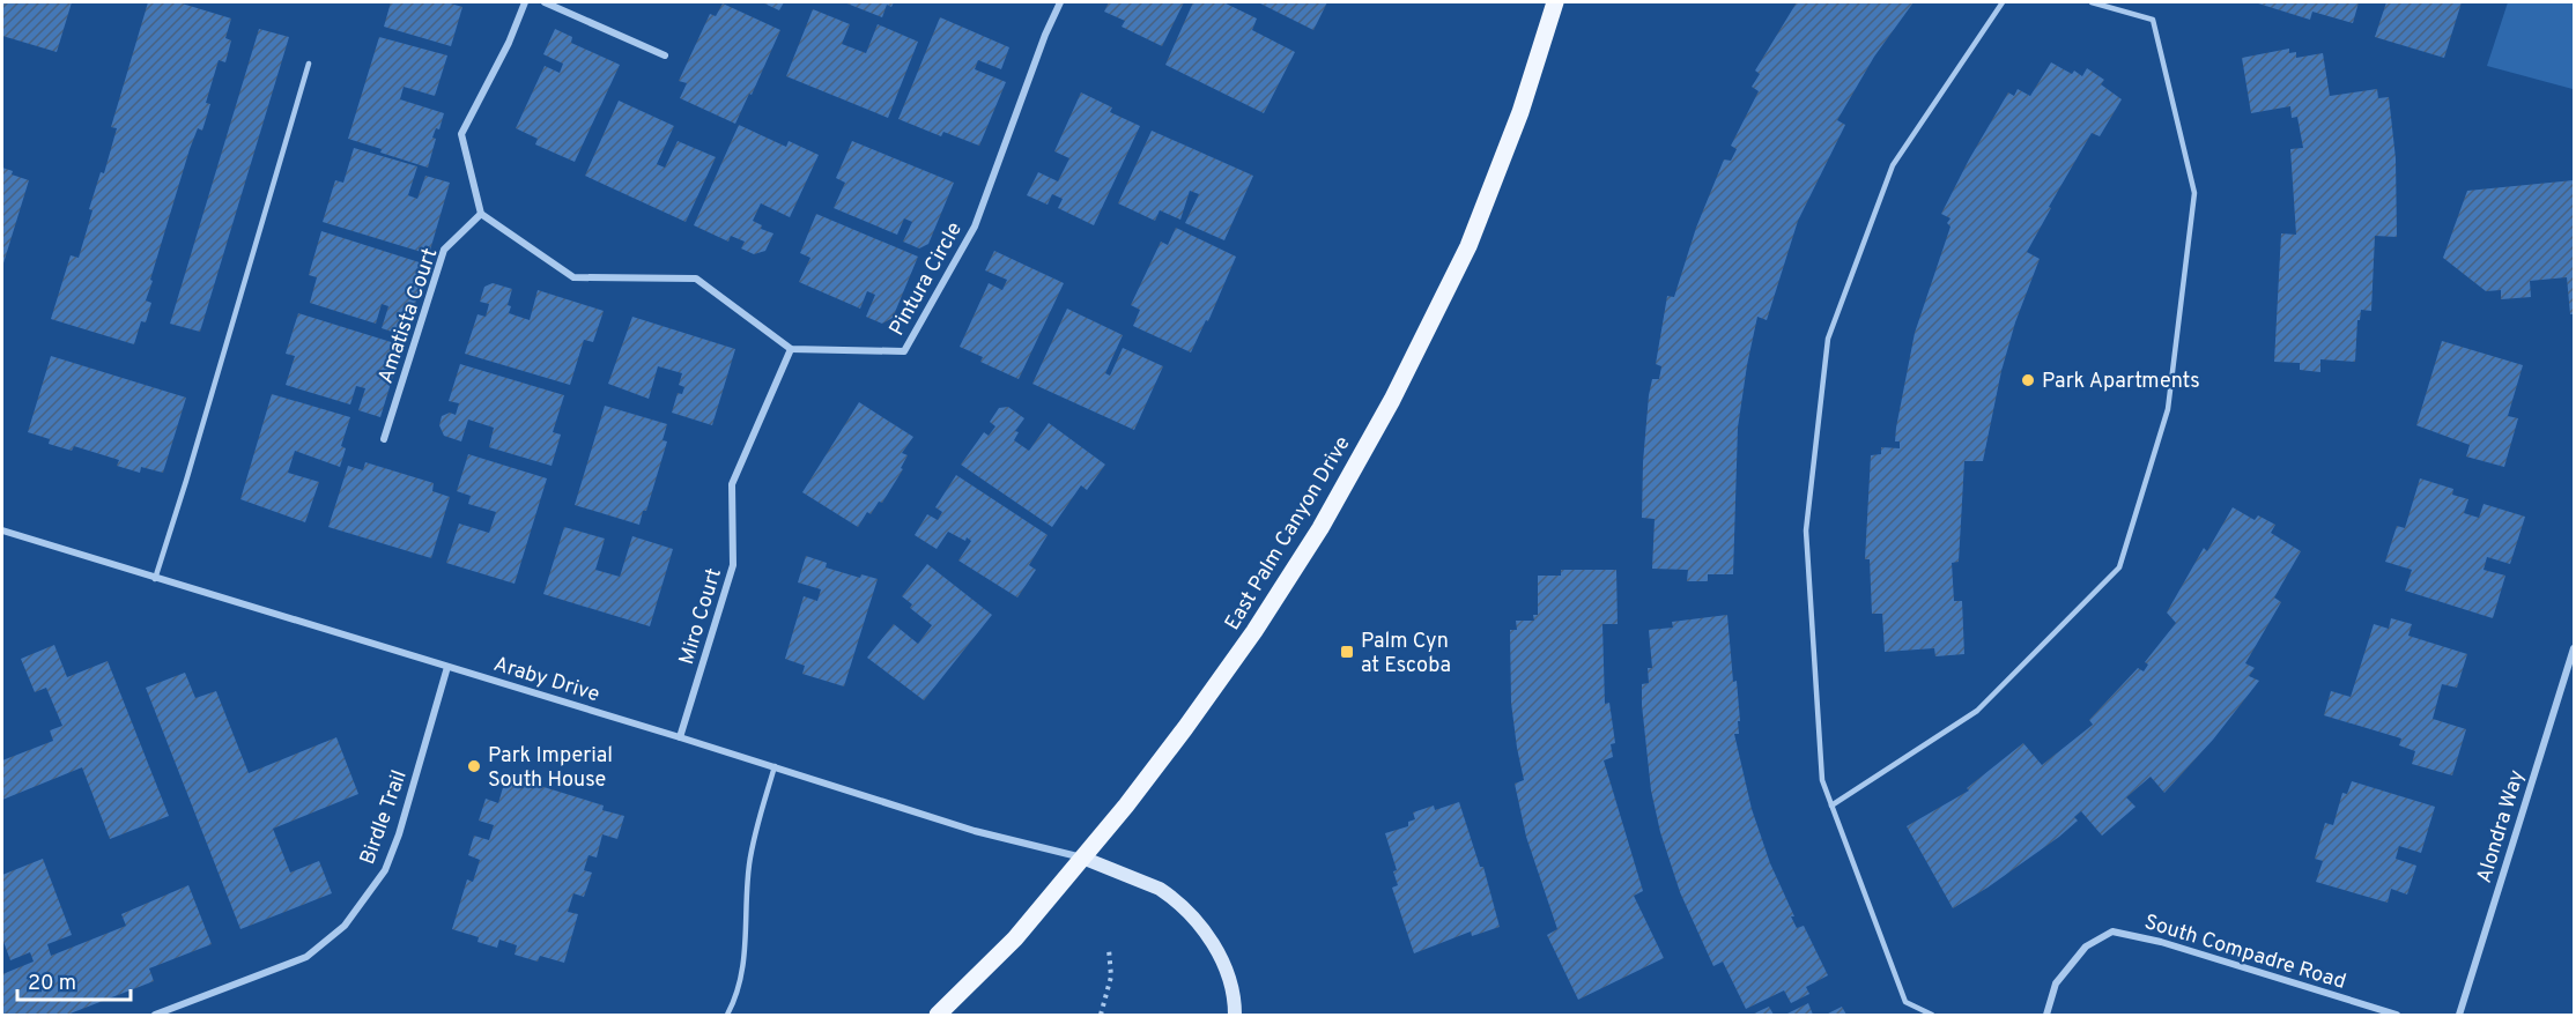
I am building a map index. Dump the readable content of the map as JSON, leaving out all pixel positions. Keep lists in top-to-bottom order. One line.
{"streets":{"main road":["East Palm Canyon Drive"],"street":["Pintura Circle","Amatista Court","Miro Court","Araby Drive","Birdle Trail","Alondra Way","South Compadre Road"]},"crossings":[["Pintura Circle","Miro Court"],["East Palm Canyon Drive","Araby Drive"],["Miro Court","Araby Drive"],["Araby Drive","Birdle Trail"]],"places":{"other":["Park Apartments","Park Imperial South House"],"transit":["Palm Cyn at Escoba"]},"scale_bar":"20 m"}
